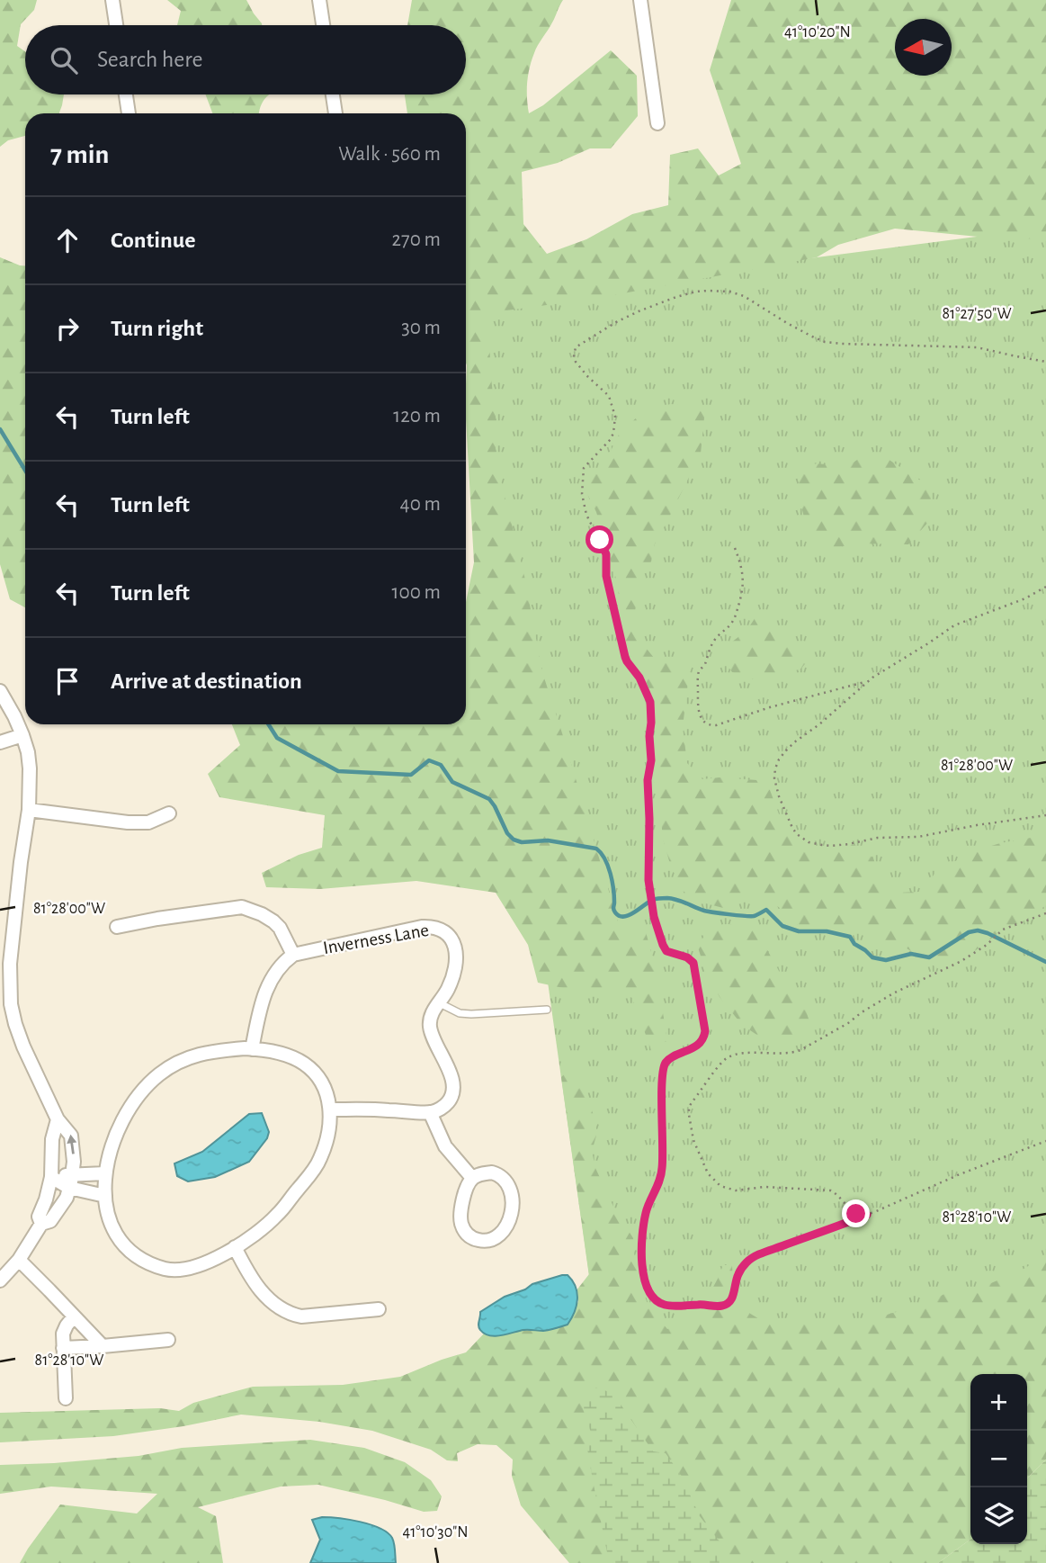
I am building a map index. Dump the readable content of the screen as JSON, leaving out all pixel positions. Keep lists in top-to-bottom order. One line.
{"streets":{"street":["Inverness Lane"]},"north":"left","page":{"search":"Search here","heading":["7 min","Walk · 560 m"],"list":[["Continue","270 m"],["Turn right","30 m"],["Turn left","120 m"],["Turn left","40 m"],["Turn left","100 m"],"Arrive at destination"],"map_buttons":["+","−"]},"coordinates":["41°10'20\"N","81°27'50\"W","81°28'00\"W","81°28'10\"W","41°10'30\"N"]}
